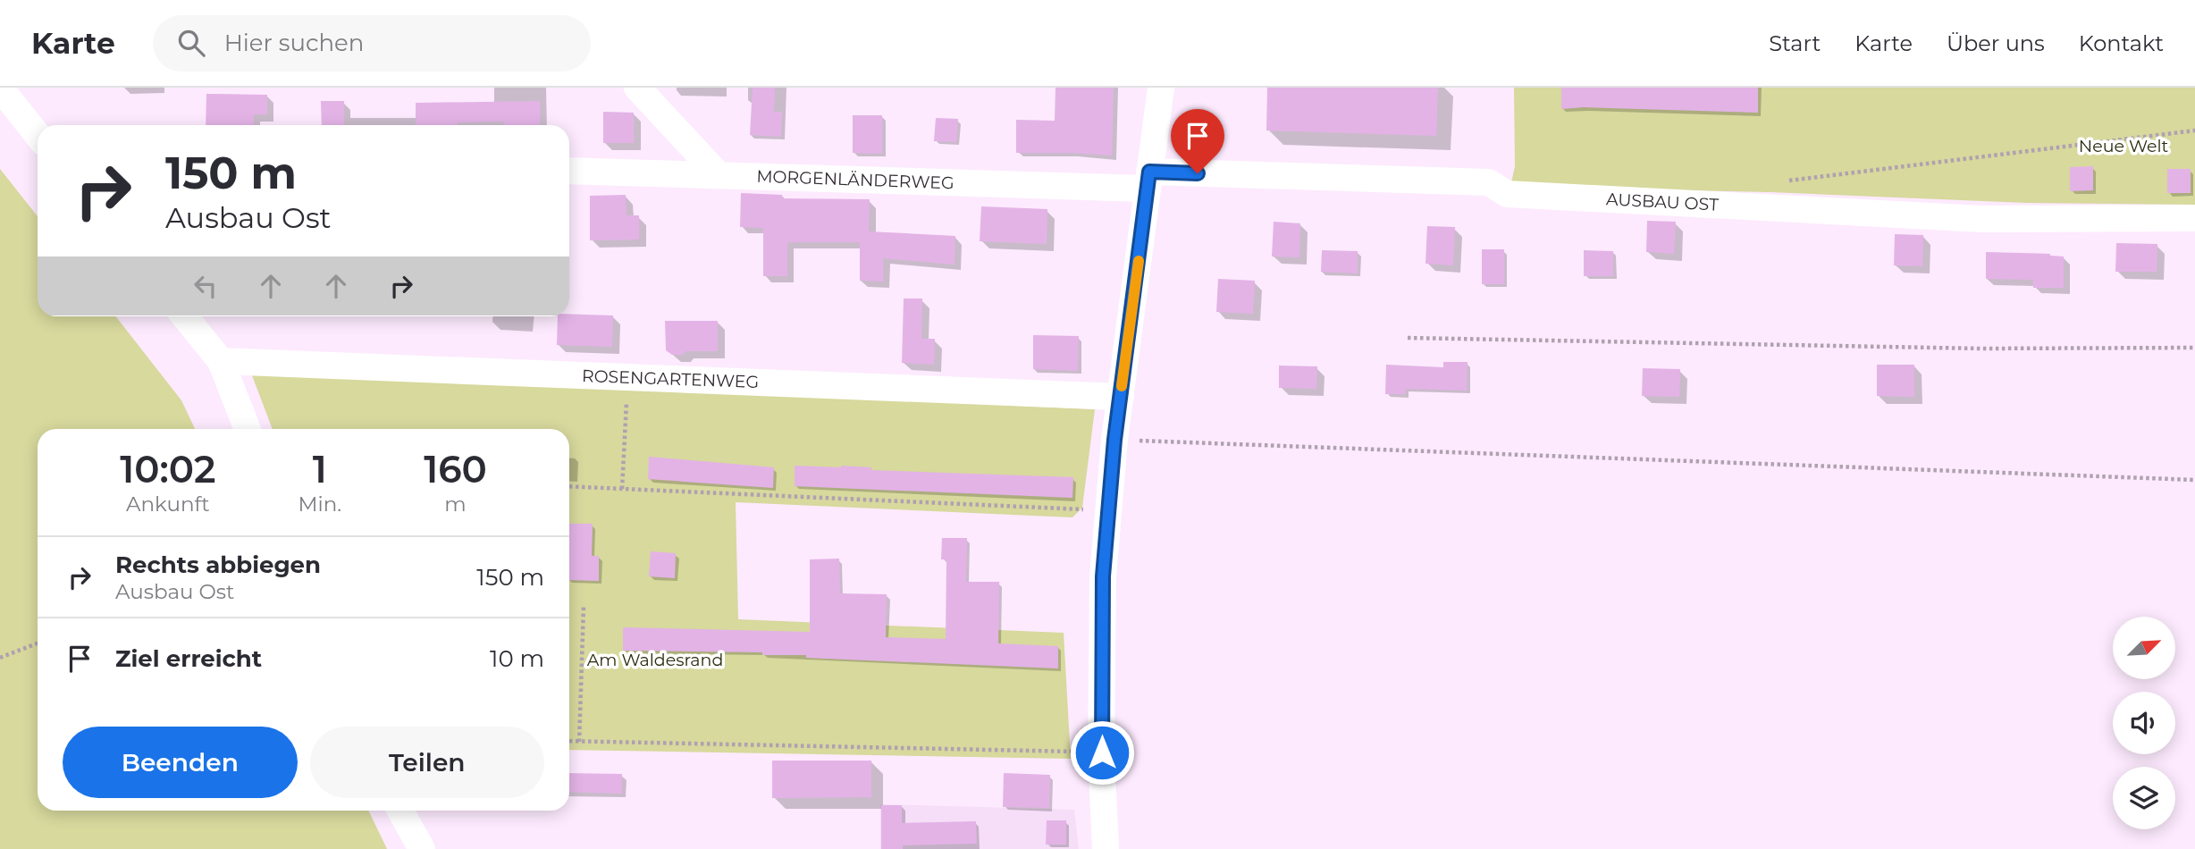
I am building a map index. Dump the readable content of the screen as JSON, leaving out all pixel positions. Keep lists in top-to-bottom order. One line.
{"streets":{"street":["MORGENLÄNDERWEG","AUSBAU OST","ROSENGARTENWEG"]},"crossings":[["MORGENLÄNDERWEG","AUSBAU OST"]],"parks":["Neue Welt","Am Waldesrand"],"north":"top right","page":{"header":"Karte","search":"Hier suchen","nav":["Start","Karte","Über uns","Kontakt"],"turn":["150 m","Ausbau Ost"],"eta":["10:02","Ankunft","1","Min.","160","m"],"list":[{"name":"Rechts abbiegen","note":"Ausbau Ost","value":"150 m"},{"name":"Ziel erreicht","value":"10 m"}],"buttons":["Beenden","Teilen"]}}
